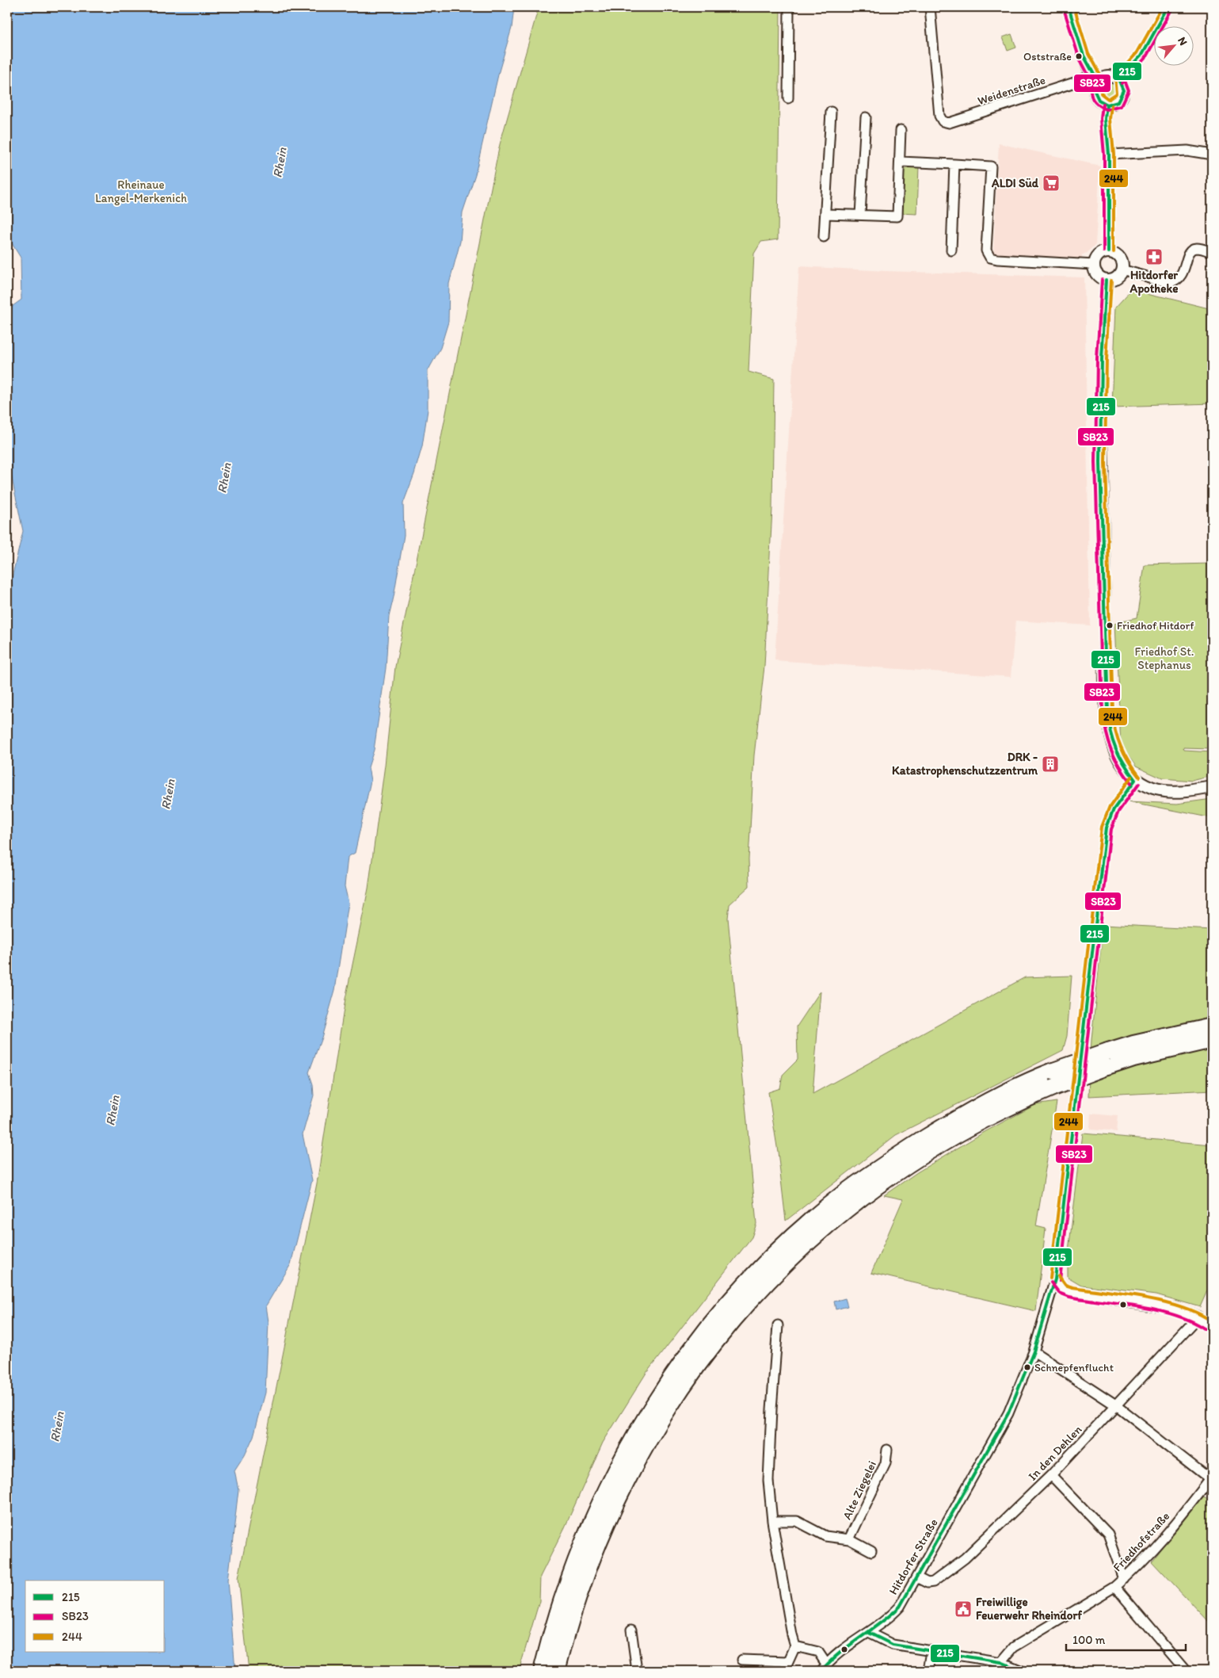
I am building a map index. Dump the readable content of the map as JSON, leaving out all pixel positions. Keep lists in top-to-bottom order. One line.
{"streets":{"street":["Weidenstraße","In den Dehlen","Alte Ziegelei","Friedhofstraße","Hitdorfer Straße"]},"crossings":[["In den Dehlen","Hitdorfer Straße"]],"water":["Rhein"],"parks":["Rheinaue Langel-Merkenich","Friedhof St. Stephanus"],"places":{"other":["Oststraße","Friedhof Hitdorf","Schnepfenflucht"],"supermarket":["ALDI Süd"],"pharmacy":["Hitdorfer Apotheke"],"building":["DRK - Katastrophenschutzzentrum"],"public building":["Freiwillige Feuerwehr Rheindorf"]},"lines":["transit line 215","transit line 244","transit line SB23"],"legend":["215","SB23","244"],"scale_bar":"100 m","north":"top right"}
